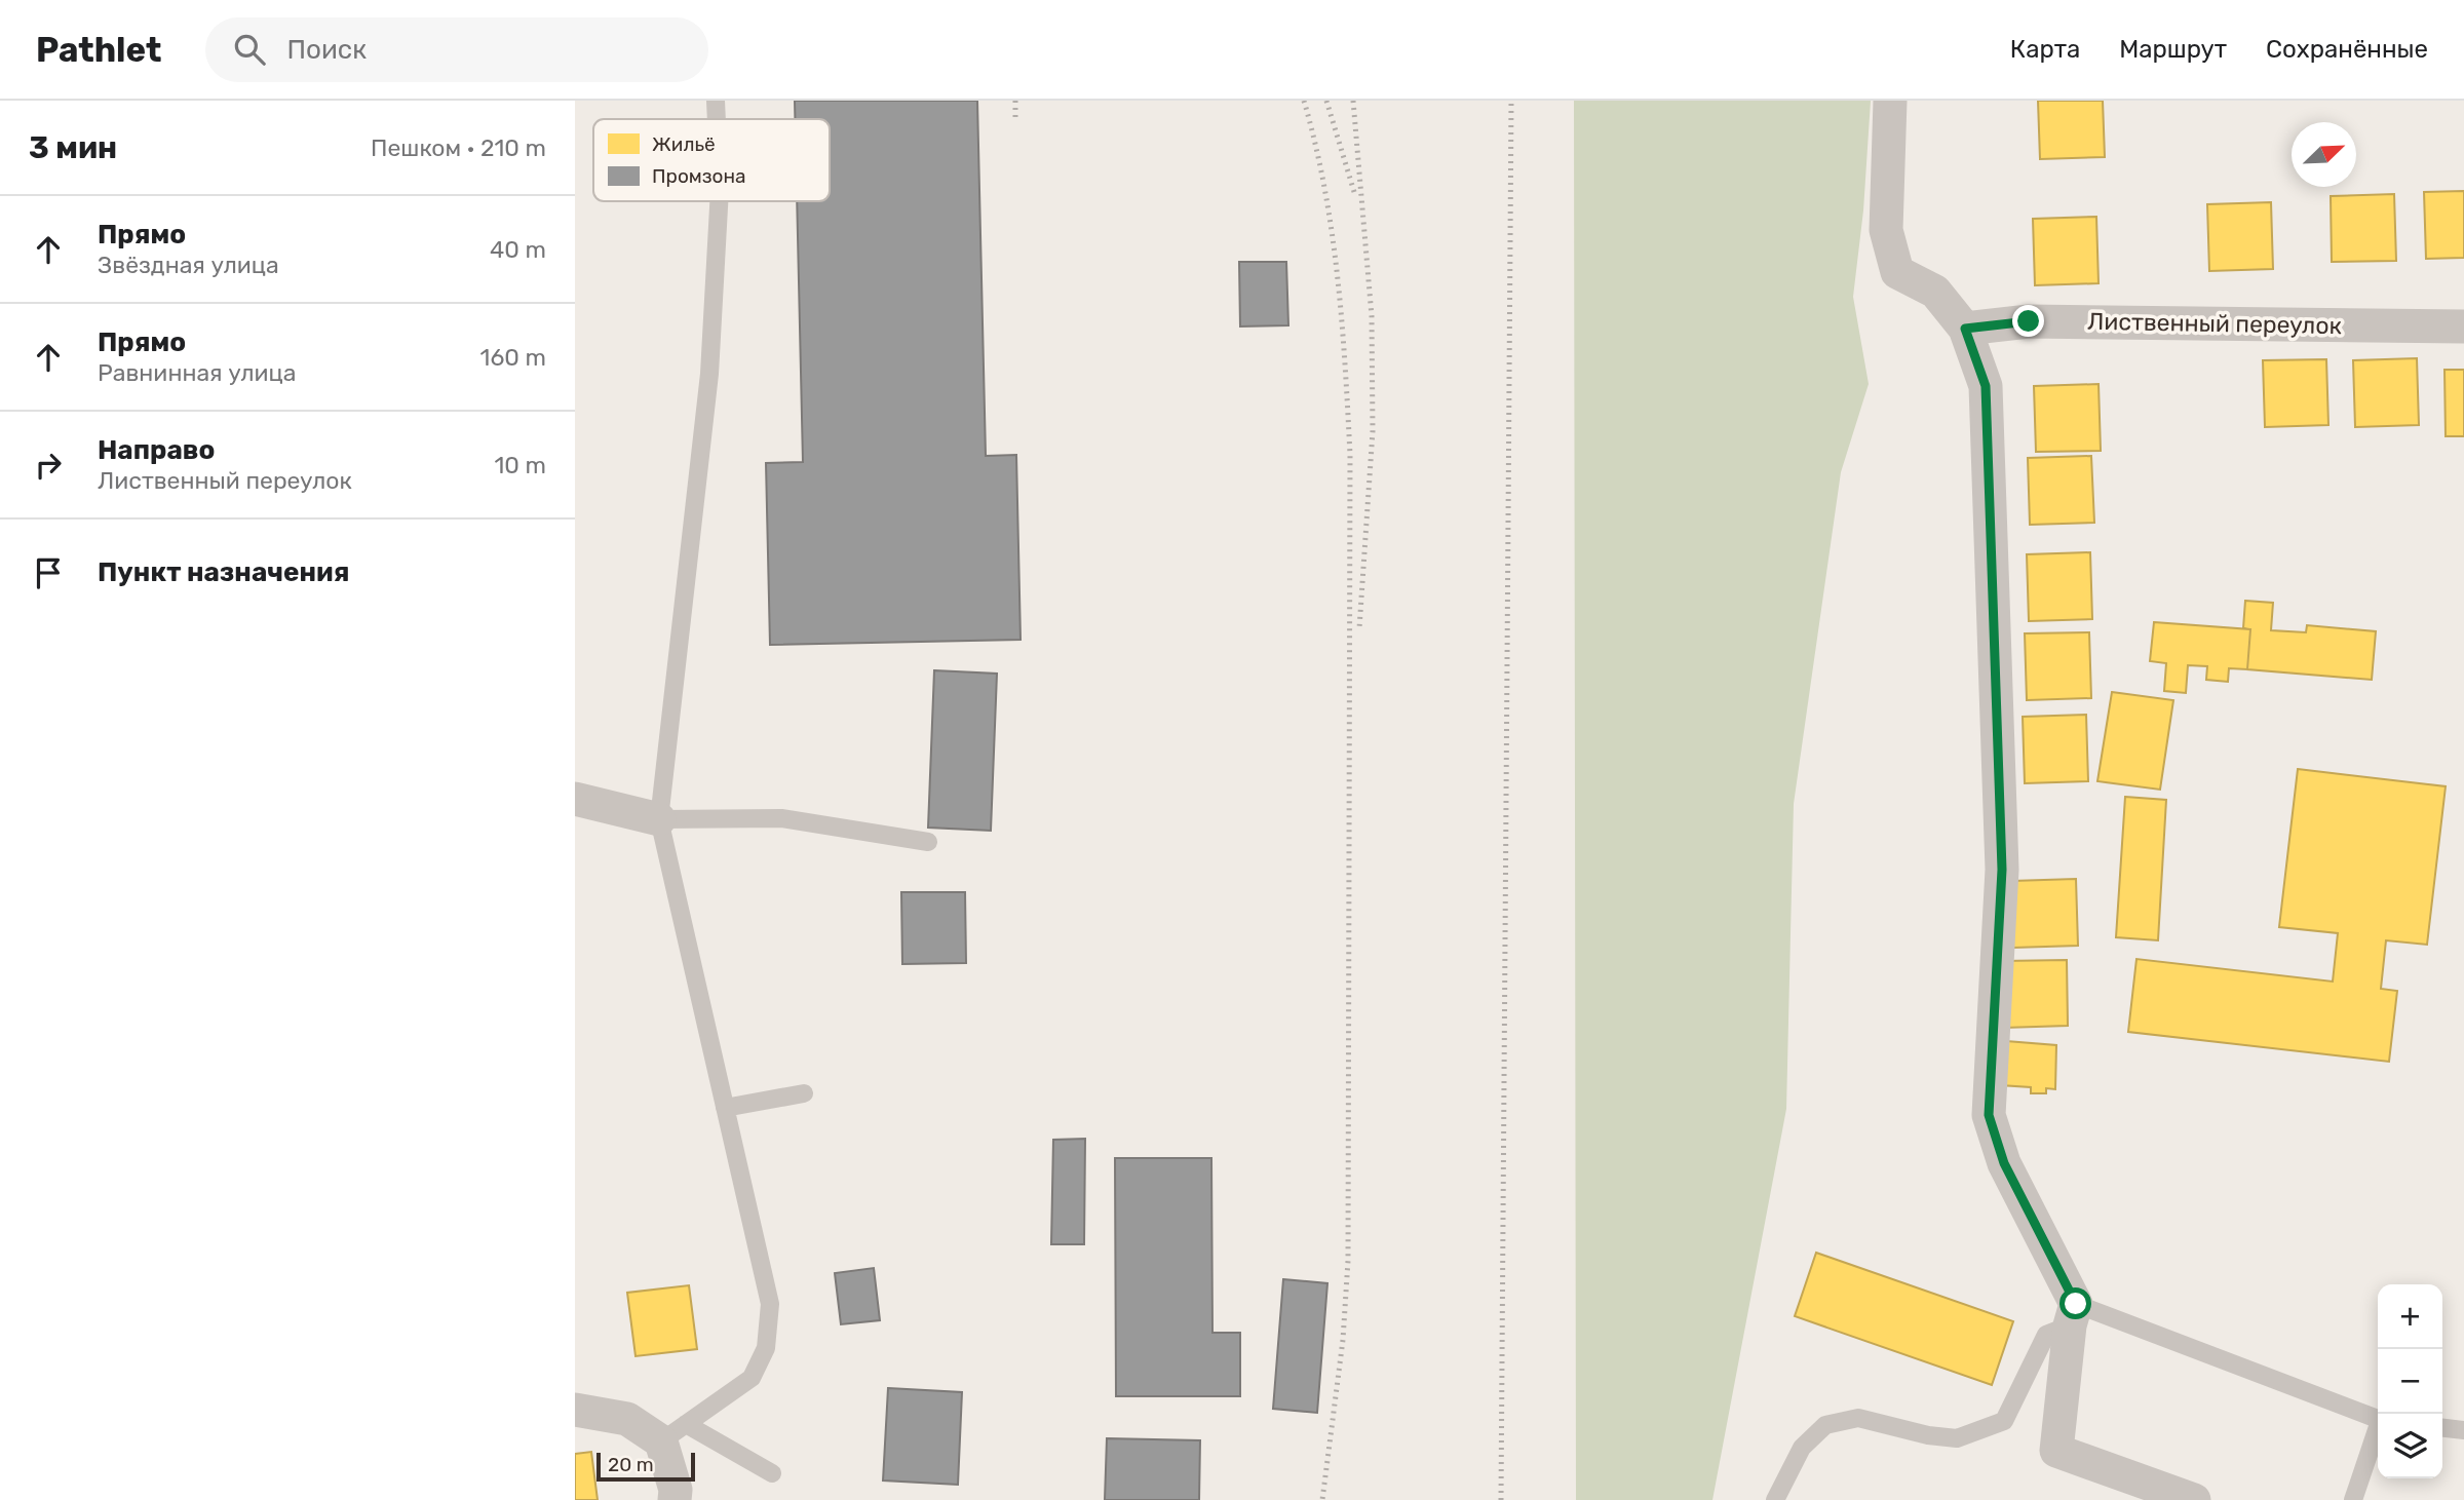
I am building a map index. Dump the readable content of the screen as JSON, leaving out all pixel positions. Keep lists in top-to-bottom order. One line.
{"streets":{"street":["Лиственный переулок"]},"legend":["Жильё","Промзона"],"scale_bar":"20 m","north":"top right","page":{"header":"Pathlet","search":"Поиск","nav":["Карта","Маршрут","Сохранённые"],"heading":["3 мин","Пешком · 210 m"],"list":[["Прямо","Звёздная улица","40 m"],["Прямо","Равнинная улица","160 m"],["Направо","Лиственный переулок","10 m"],"Пункт назначения"],"map_buttons":["+","−"],"scale":"20 m"}}
